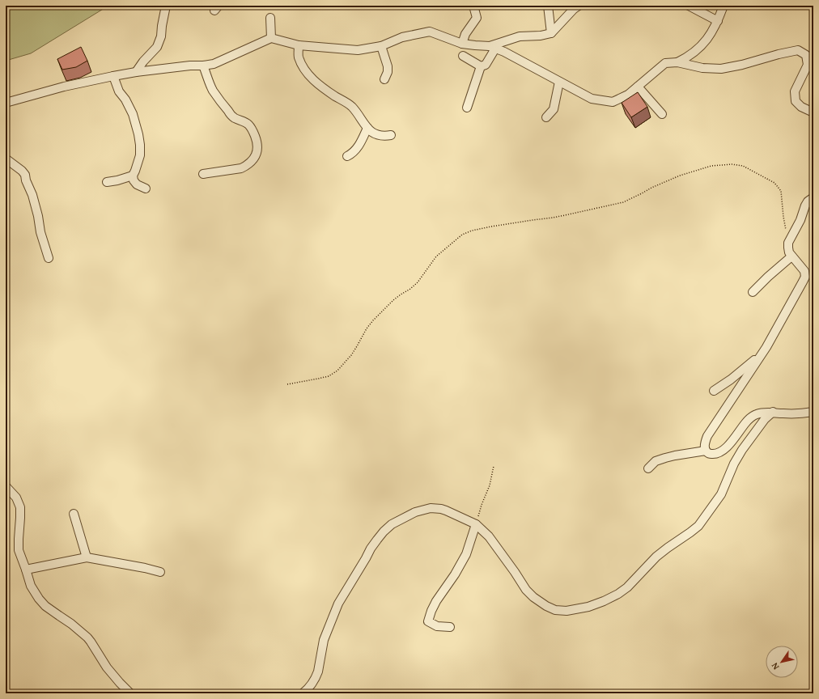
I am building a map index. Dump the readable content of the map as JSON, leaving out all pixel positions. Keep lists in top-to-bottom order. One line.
{"north":"bottom left"}
